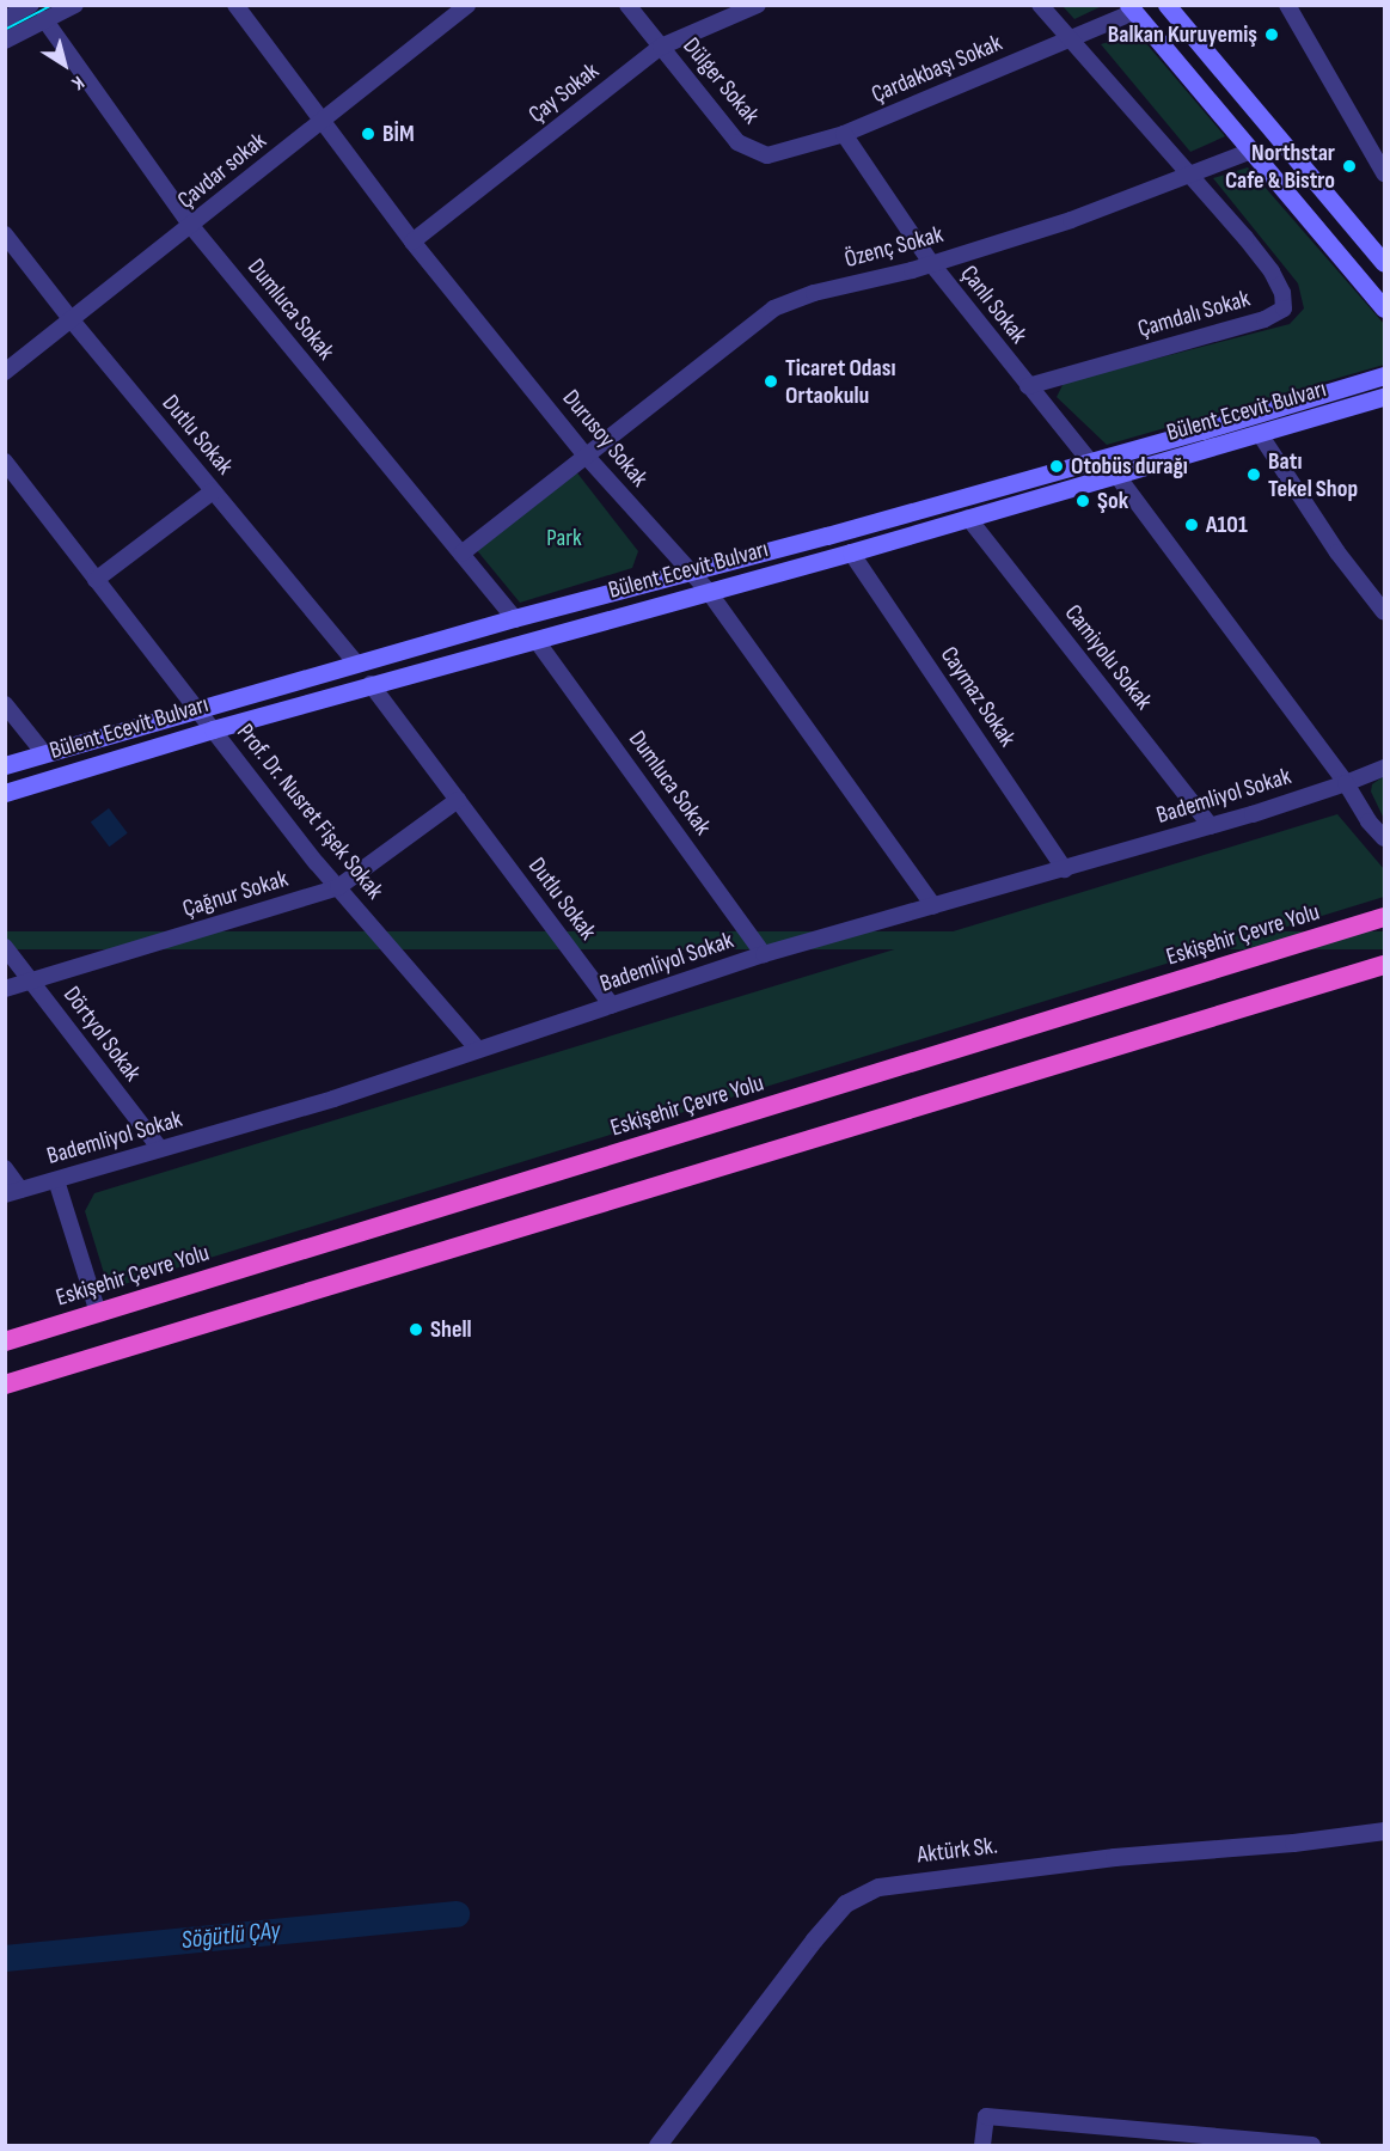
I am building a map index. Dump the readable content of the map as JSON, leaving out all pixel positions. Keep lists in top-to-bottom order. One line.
{"streets":{"highway":["Eskişehir Çevre Yolu"],"main road":["Bülent Ecevit Bulvarı"],"street":["Çardakbaşı Sokak","Dülger Sokak","Çay Sokak","Çavdar sokak","Özenç Sokak","Çanlı Sokak","Dumluca Sokak","Çamdalı Sokak","Dutlu Sokak","Durusoy Sokak","Camiyolu Sokak","Caymaz Sokak","Bademliyol Sokak","Prof. Dr. Nusret Fişek Sokak","Çağnur Sokak","Dörtyol Sokak","Aktürk Sk."]},"crossings":[["Çardakbaşı Sokak","Dülger Sokak"],["Çardakbaşı Sokak","Çanlı Sokak"],["Çardakbaşı Sokak","Çamdalı Sokak"],["Dülger Sokak","Çay Sokak"],["Çay Sokak","Durusoy Sokak"],["Çavdar sokak","Dumluca Sokak"],["Çavdar sokak","Dutlu Sokak"],["Çavdar sokak","Durusoy Sokak"],["Özenç Sokak","Çanlı Sokak"],["Özenç Sokak","Dumluca Sokak"],["Özenç Sokak","Çamdalı Sokak"],["Özenç Sokak","Durusoy Sokak"],["Çanlı Sokak","Çamdalı Sokak"],["Çanlı Sokak","Bülent Ecevit Bulvarı"],["Dumluca Sokak","Bülent Ecevit Bulvarı"],["Dumluca Sokak","Bademliyol Sokak"],["Bülent Ecevit Bulvarı","Dutlu Sokak"],["Bülent Ecevit Bulvarı","Durusoy Sokak"],["Bülent Ecevit Bulvarı","Camiyolu Sokak"],["Bülent Ecevit Bulvarı","Caymaz Sokak"],["Bülent Ecevit Bulvarı","Prof. Dr. Nusret Fişek Sokak"],["Dutlu Sokak","Bademliyol Sokak"],["Dutlu Sokak","Çağnur Sokak"],["Durusoy Sokak","Bademliyol Sokak"],["Camiyolu Sokak","Bademliyol Sokak"],["Caymaz Sokak","Bademliyol Sokak"],["Bademliyol Sokak","Prof. Dr. Nusret Fişek Sokak"],["Bademliyol Sokak","Dörtyol Sokak"],["Prof. Dr. Nusret Fişek Sokak","Çağnur Sokak"],["Çağnur Sokak","Dörtyol Sokak"]],"water":["Söğütlü ÇAy"],"parks":["Park"],"places":["Balkan Kuruyemiş","BİM","Northstar Cafe & Bistro","Ticaret Odası Ortaokulu","Otobüs durağı","Batı Tekel Shop","Şok","A101","Shell"],"north":"bottom right"}
